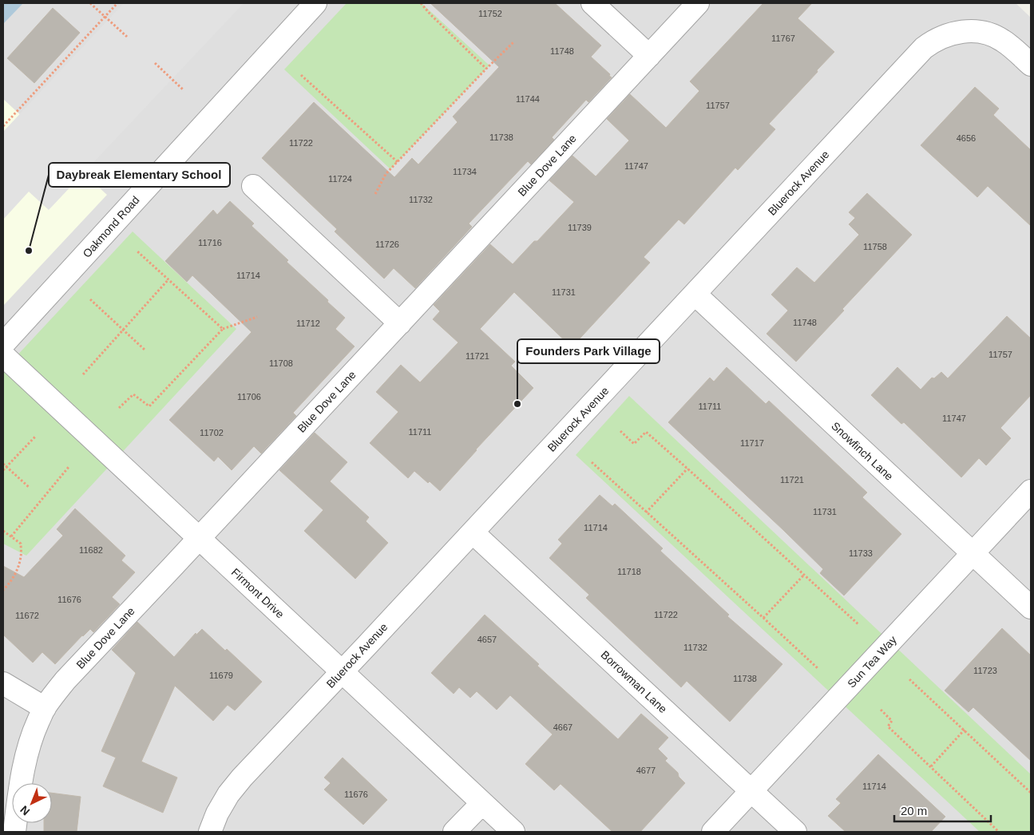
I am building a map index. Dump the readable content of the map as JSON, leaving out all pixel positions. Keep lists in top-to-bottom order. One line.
{"streets":{"street":["Blue Dove Lane","Bluerock Avenue","Oakmond Road","Snowfinch Lane","Firmont Drive","Sun Tea Way","Borrowman Lane"]},"crossings":[["Blue Dove Lane","Firmont Drive"],["Bluerock Avenue","Snowfinch Lane"],["Bluerock Avenue","Firmont Drive"],["Bluerock Avenue","Borrowman Lane"],["Snowfinch Lane","Sun Tea Way"],["Sun Tea Way","Borrowman Lane"]],"places":["Daybreak Elementary School","Founders Park Village"],"house_numbers":["11752","11767","11748","11744","11757","11738","4656","11722","11747","11734","11724","11732","11739","11716","11726","11758","11714","11731","11748","11712","11757","11721","11708","11706","11711","11747","11711","11702","11717","11721","11731","11714","11682","11733","11718","11676","11722","11672","4657","11732","11723","11679","11738","4667","4677","11714","11676"],"scale_bar":"20 m","north":"bottom left"}
